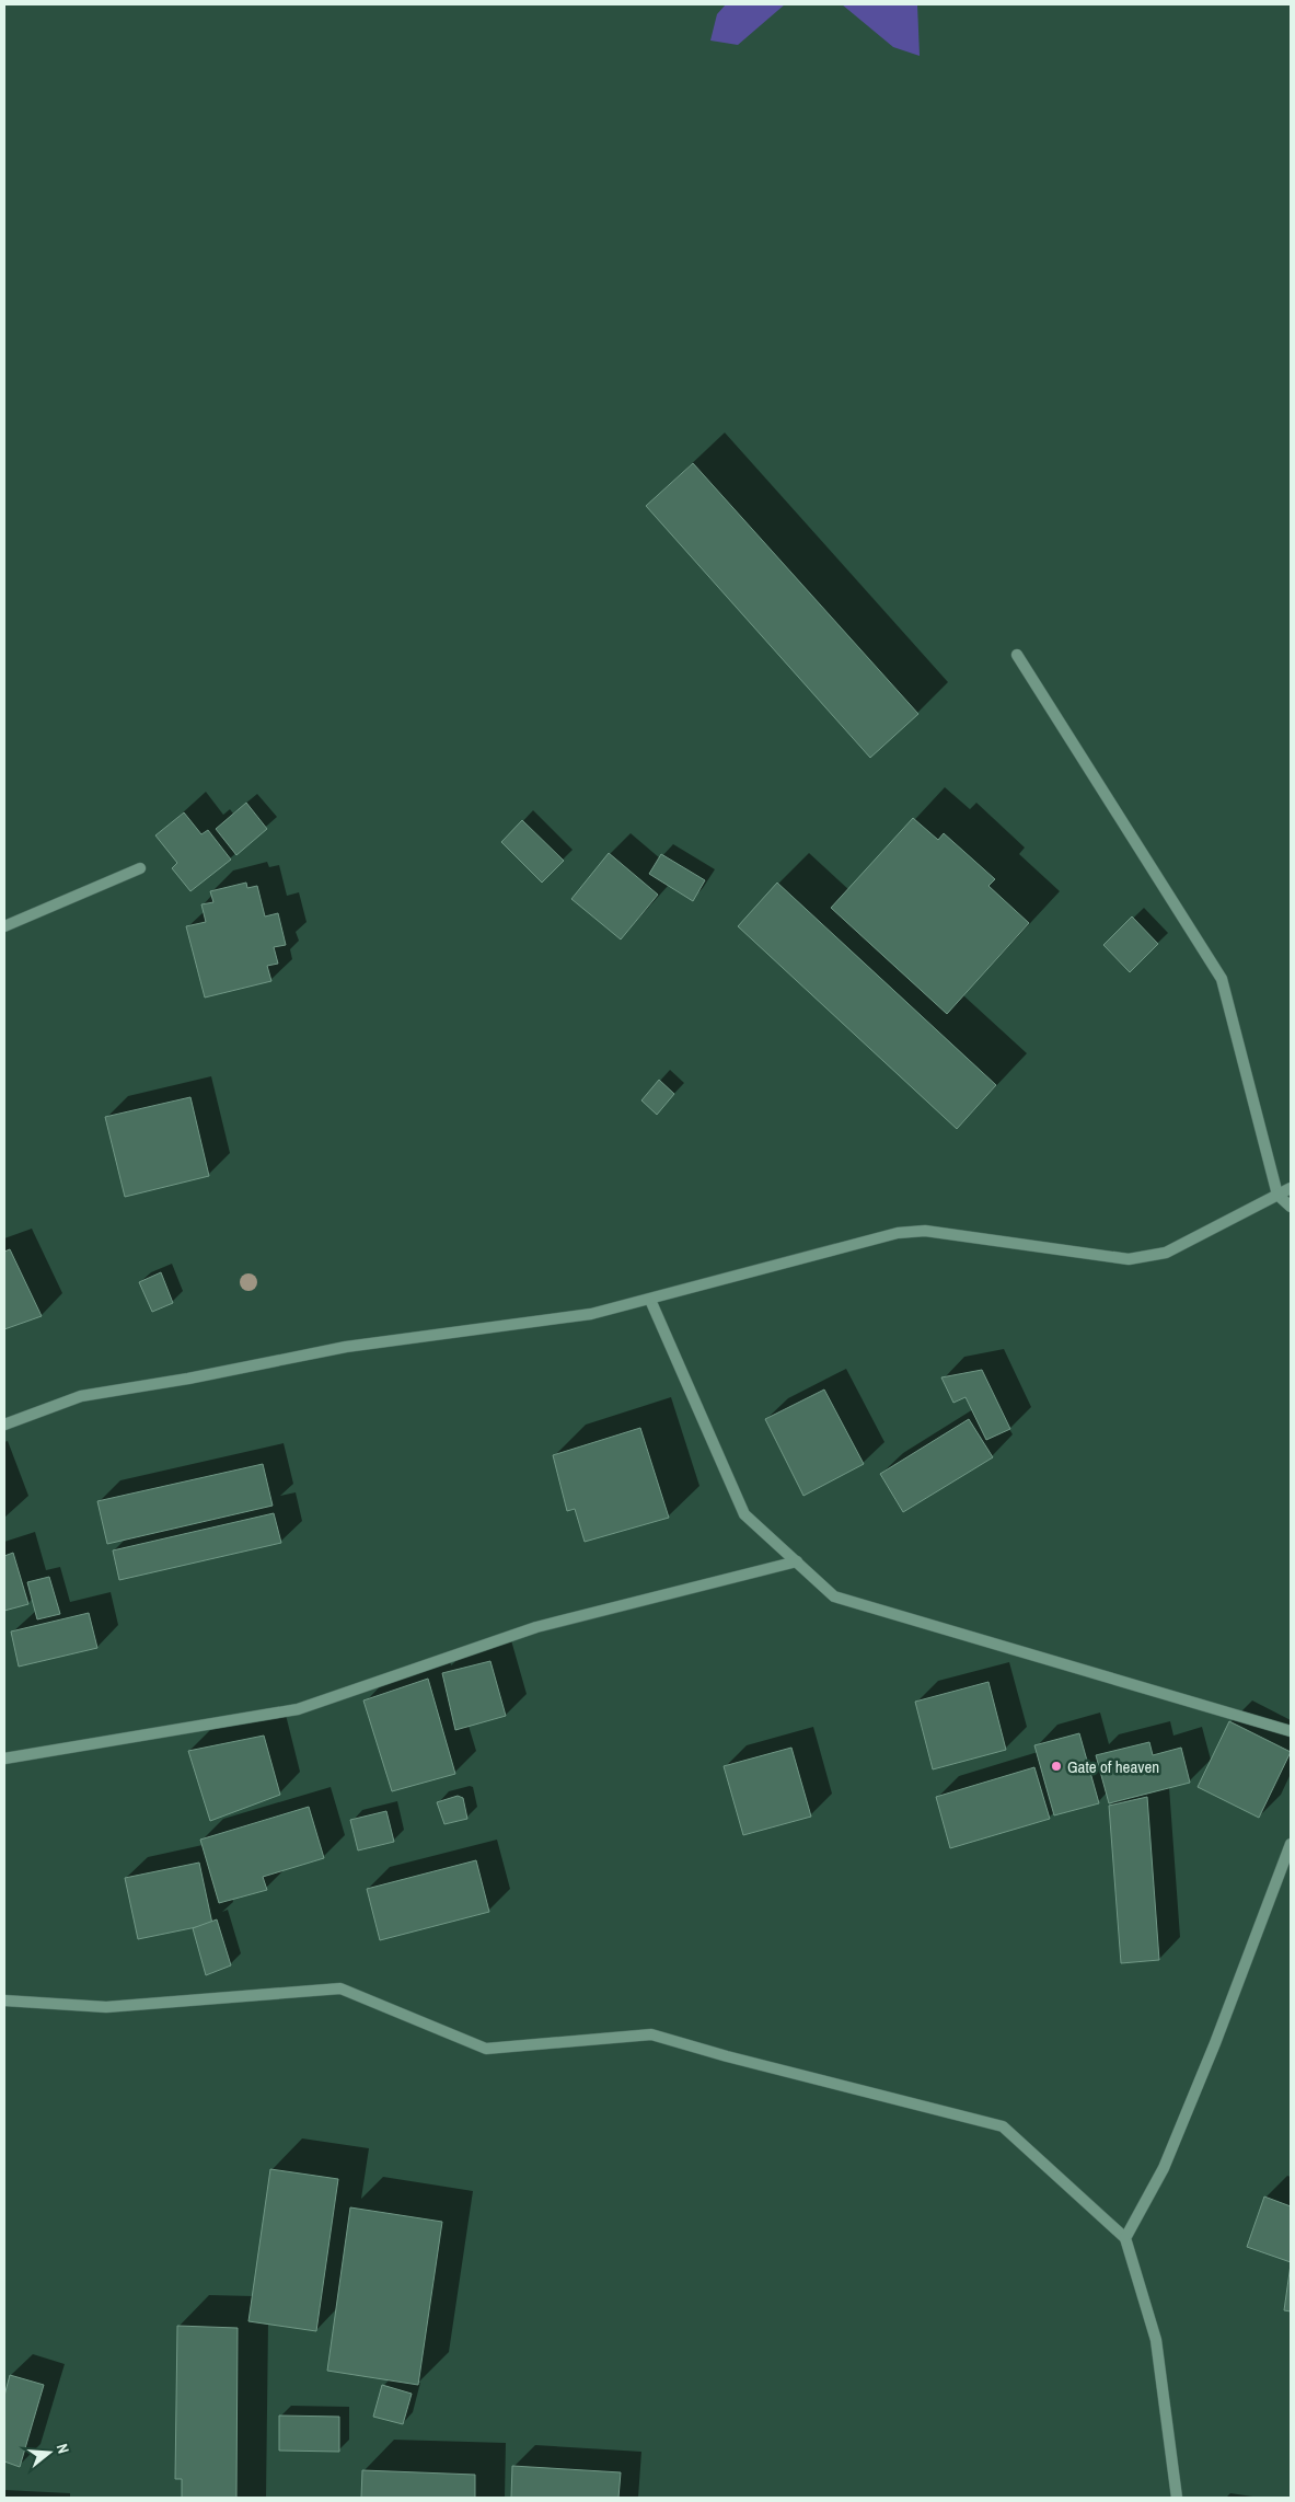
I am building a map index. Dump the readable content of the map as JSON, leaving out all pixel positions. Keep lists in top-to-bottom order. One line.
{"places":["Gate of heaven"],"north":"right"}
